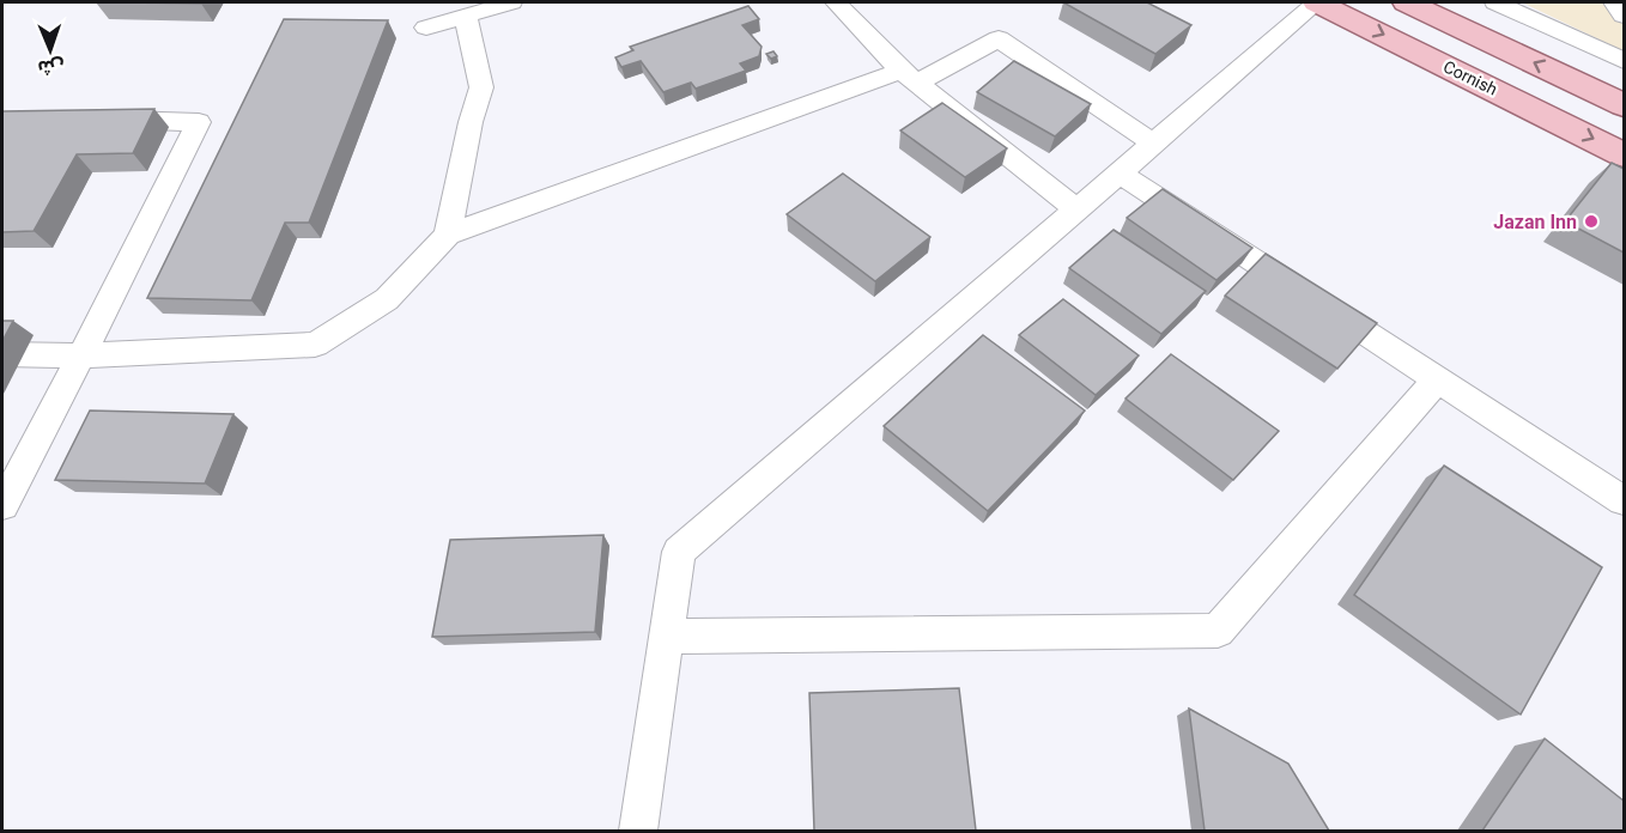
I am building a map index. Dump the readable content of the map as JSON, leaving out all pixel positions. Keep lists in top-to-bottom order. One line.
{"streets":{"main road":["Cornish"]},"places":["Jazan Inn"],"north":"bottom"}
